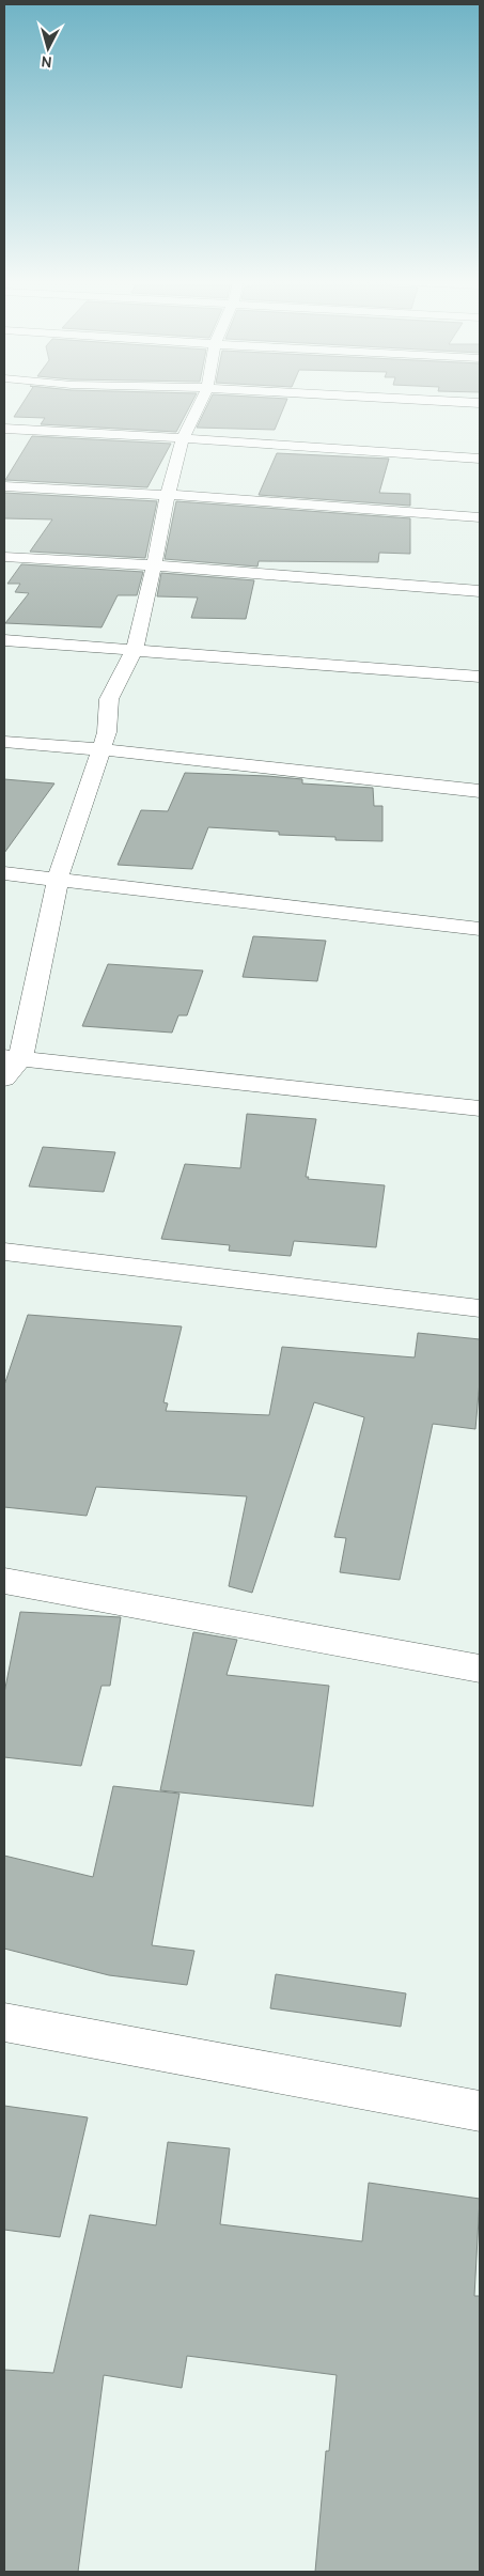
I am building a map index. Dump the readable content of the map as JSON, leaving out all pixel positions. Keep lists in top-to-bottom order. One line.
{"north":"bottom"}
